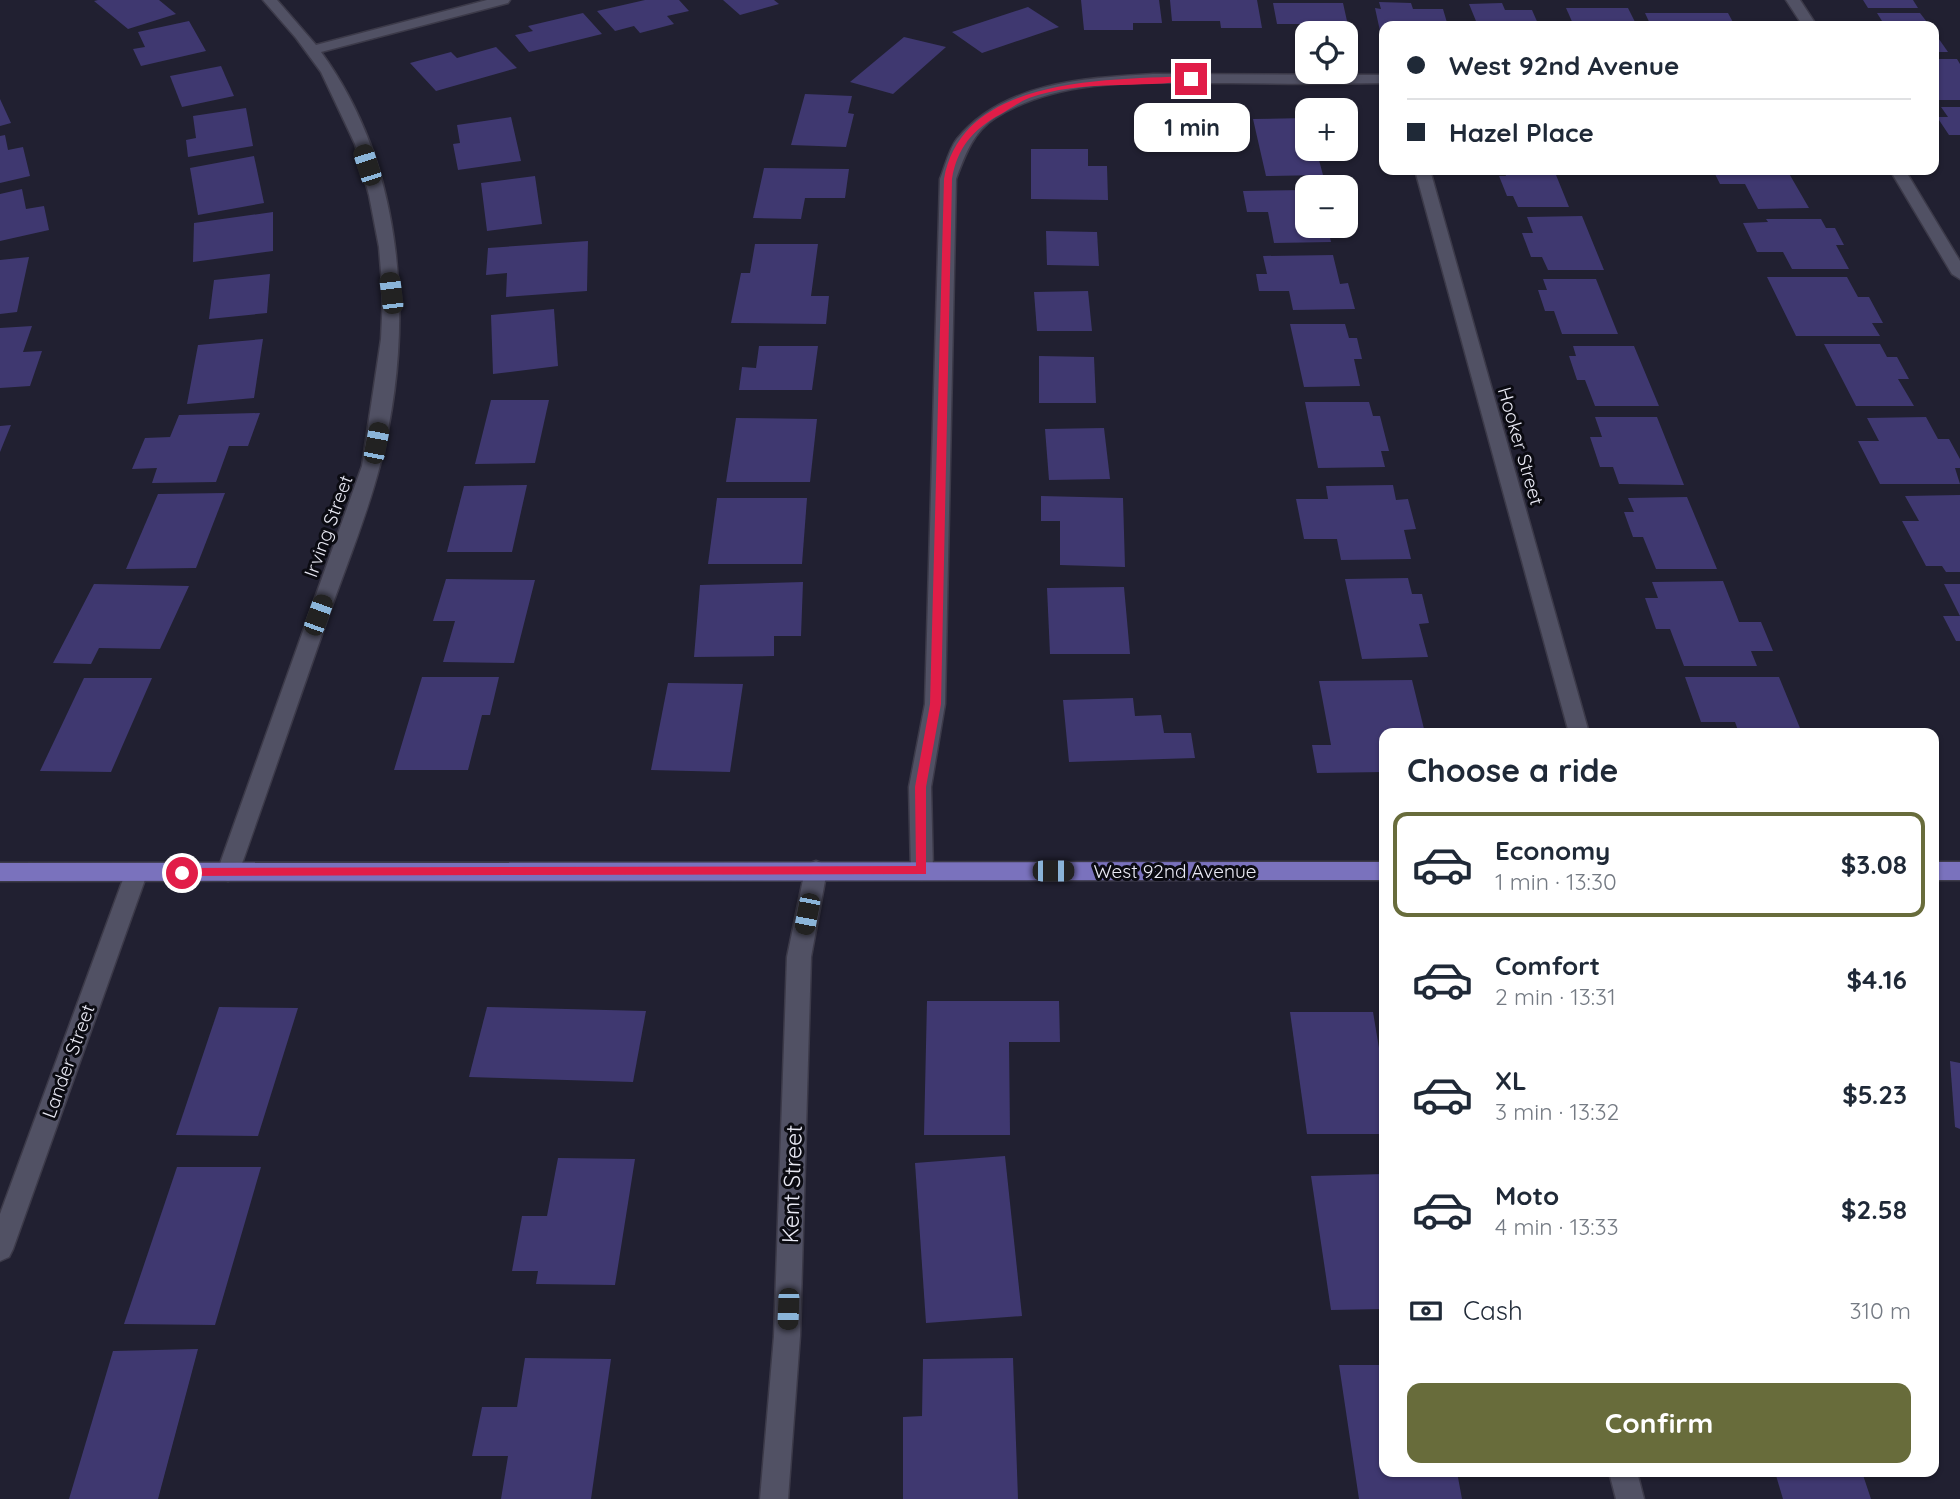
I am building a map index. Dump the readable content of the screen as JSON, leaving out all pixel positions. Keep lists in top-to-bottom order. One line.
{"streets":{"main road":["West 92nd Avenue"],"street":["Hooker Street","Irving Street","Lander Street","Kent Street"]},"crossings":[["Irving Street","West 92nd Avenue"],["West 92nd Avenue","Lander Street"],["West 92nd Avenue","Kent Street"]],"page":{"map_buttons":["+","−"],"banner":["West 92nd Avenue","Hazel Place"],"bubble":"1 min","heading":"Choose a ride","list":[{"name":"Economy","note":"1 min · 13:30","value":"$3.08"},{"name":"Comfort","note":"2 min · 13:31","value":"$4.16"},{"name":"XL","note":"3 min · 13:32","value":"$5.23"},{"name":"Moto","note":"4 min · 13:33","value":"$2.58"}],"pay":["Cash","310 m"],"buttons":"Confirm"}}
